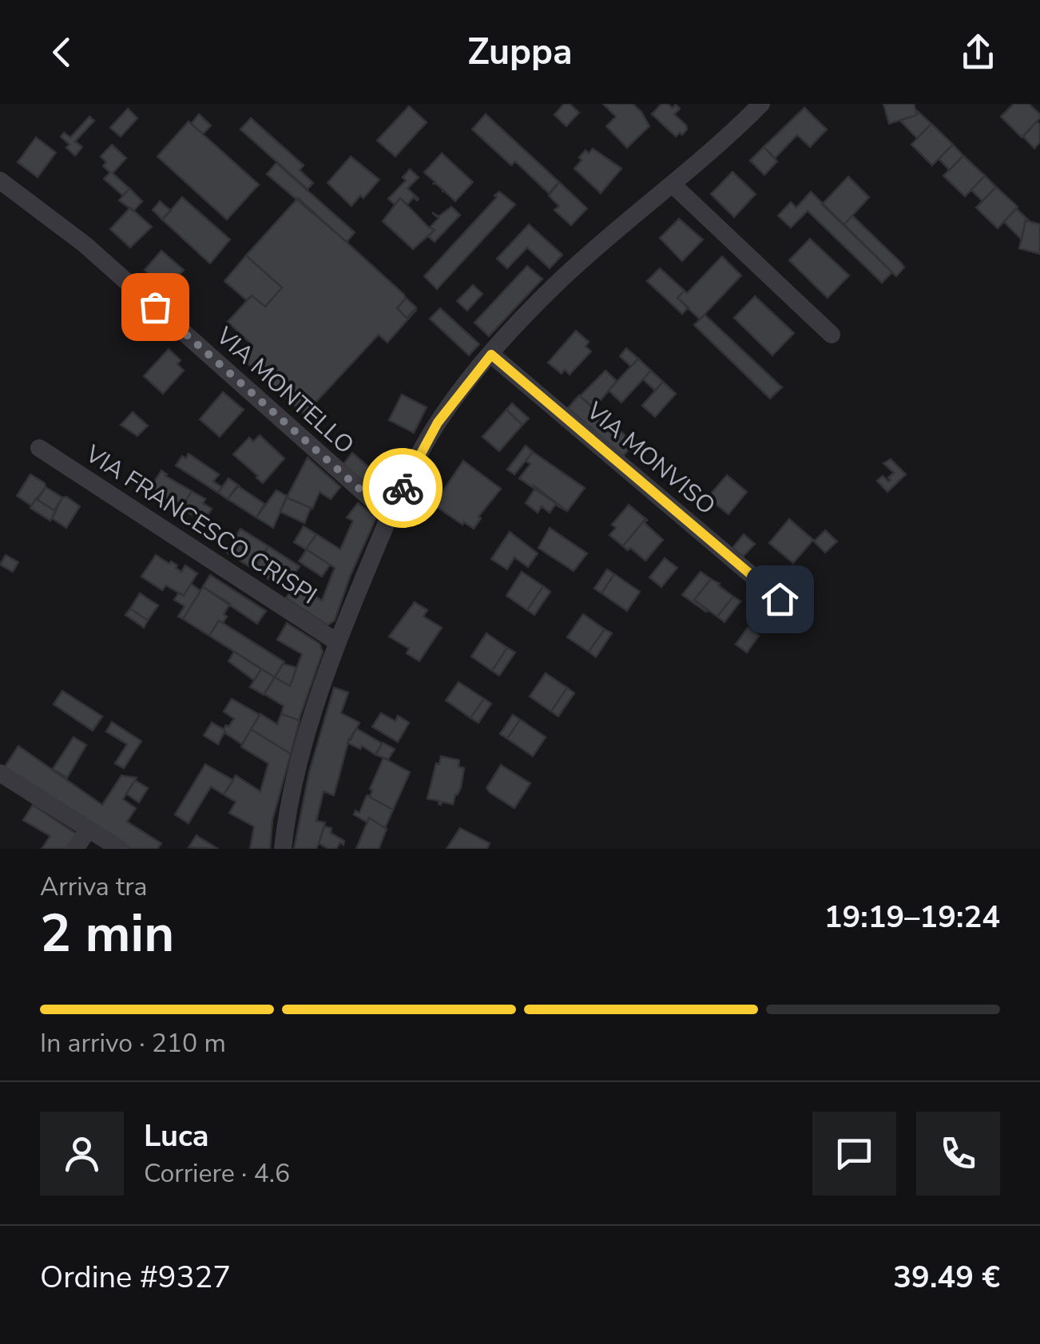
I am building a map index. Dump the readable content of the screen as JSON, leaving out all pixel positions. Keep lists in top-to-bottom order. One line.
{"streets":{"street":["VIA MONTELLO","VIA MONVISO","VIA FRANCESCO CRISPI"]},"page":{"header":"Zuppa","heading":["2 min","Arriva tra","19:19–19:24"],"panel":["Luca","Corriere · 4.6","Ordine #9327","39.49 €"],"bar":"In arrivo · 210 m"}}
